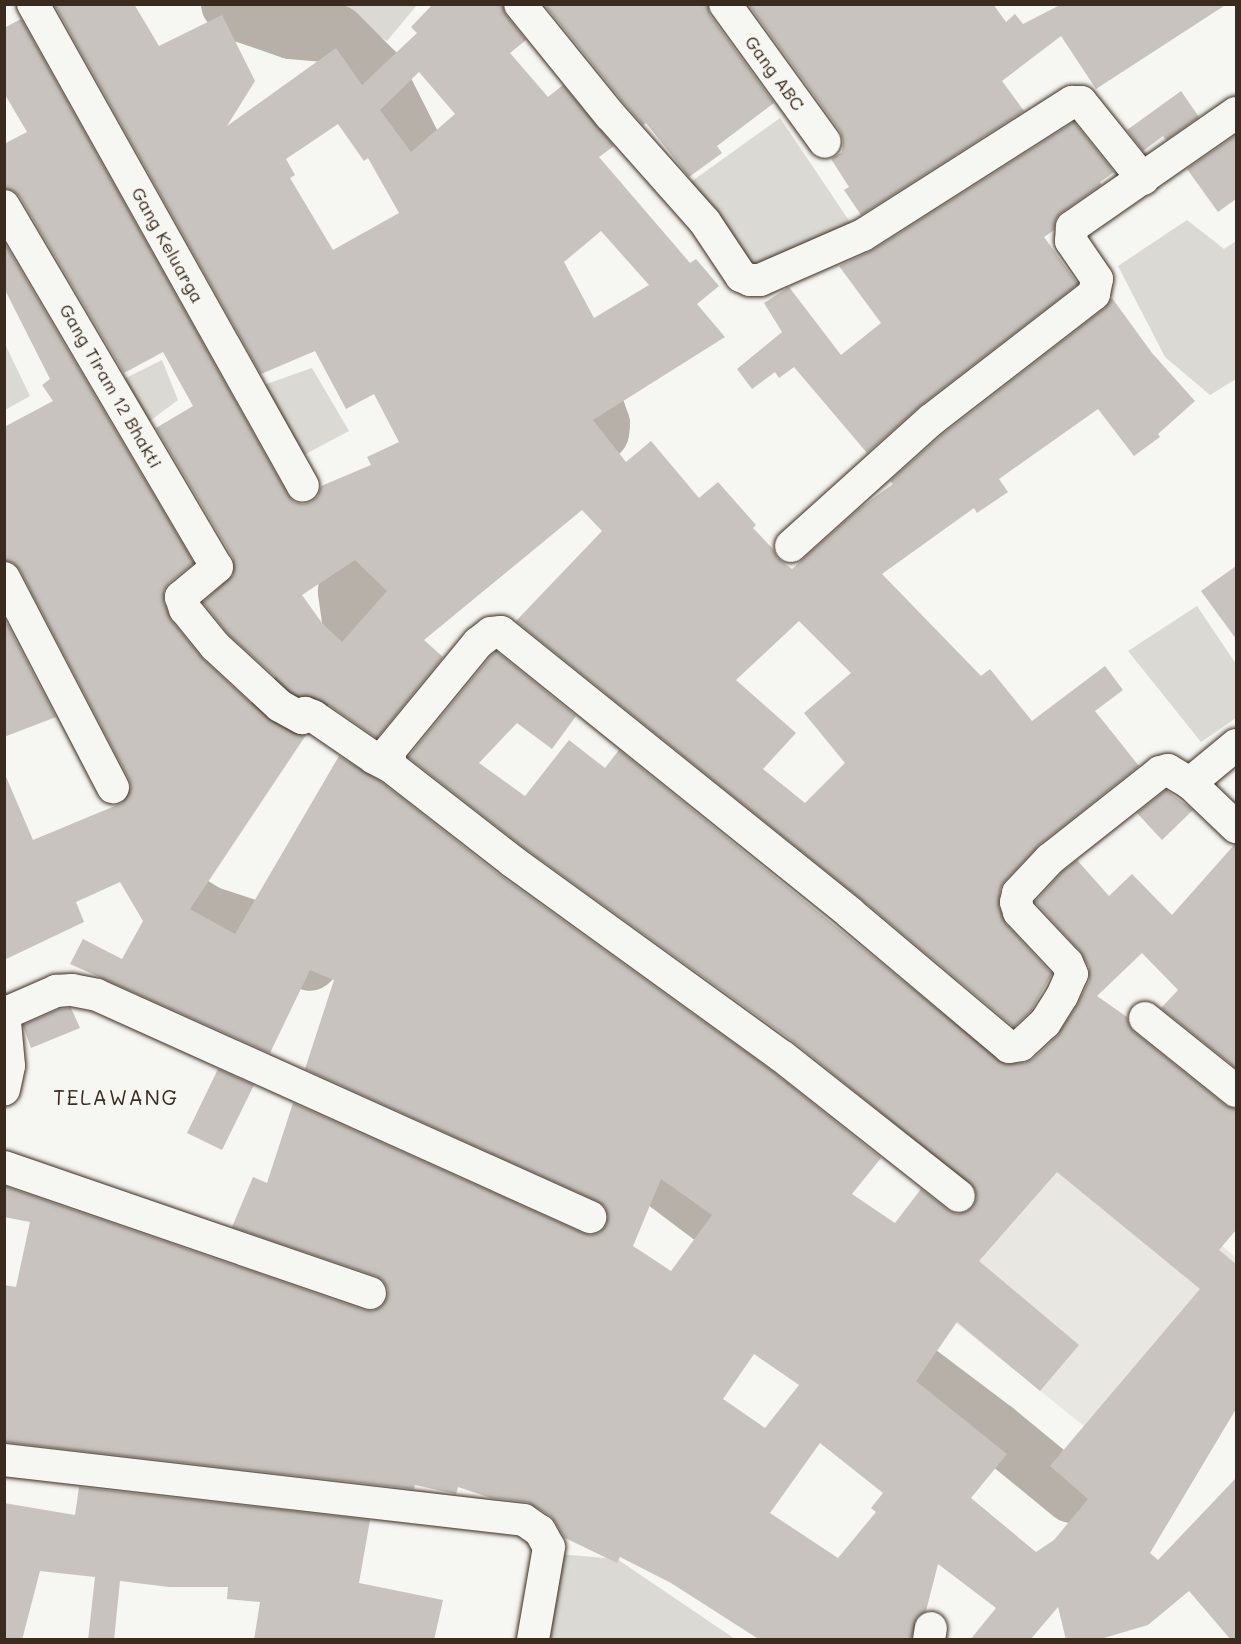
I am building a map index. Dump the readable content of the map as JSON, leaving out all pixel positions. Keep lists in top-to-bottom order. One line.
{"streets":{"street":["Gang ABC","Gang Keluarga","Gang Tiram 12 Bhakti"]},"districts":["TELAWANG"]}
